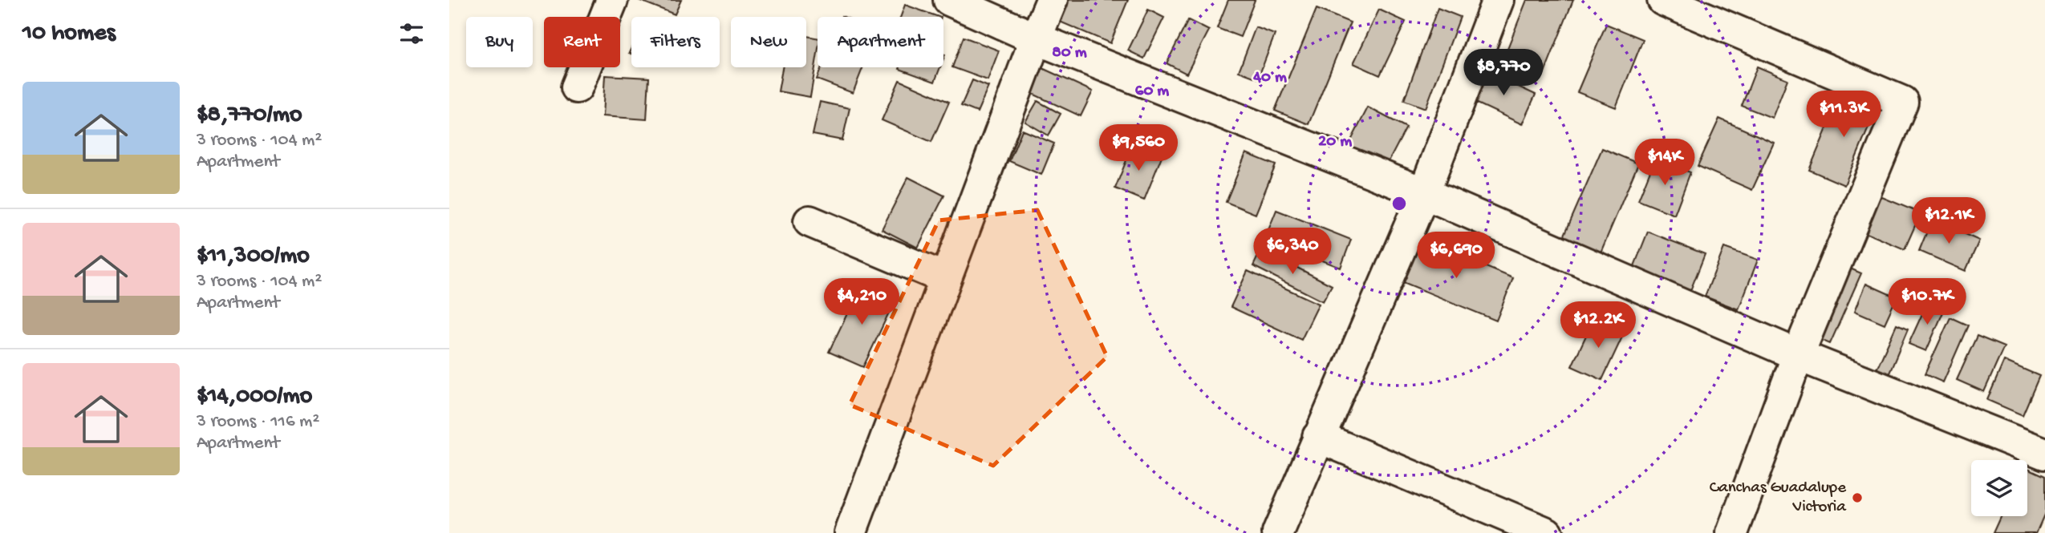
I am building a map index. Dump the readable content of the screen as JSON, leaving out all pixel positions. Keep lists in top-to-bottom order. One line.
{"places":["Canchas Guadalupe Victoria"],"page":{"heading":"10 homes","chip":["Buy","Rent","Filters","New","Apartment"],"price":["$8,770","$11.3K","$9,560","$14K","$12.1K","$6,340","$6,690","$4,210","$10.7K","$12.2K"],"list":[{"name":"$8,770/mo","note":"3 rooms · 104 m² · Apartment"},{"name":"$11,300/mo","note":"3 rooms · 104 m² · Apartment"},{"name":"$14,000/mo","note":"3 rooms · 116 m² · Apartment"}]},"rings":["80 m","40 m","60 m","20 m"]}
